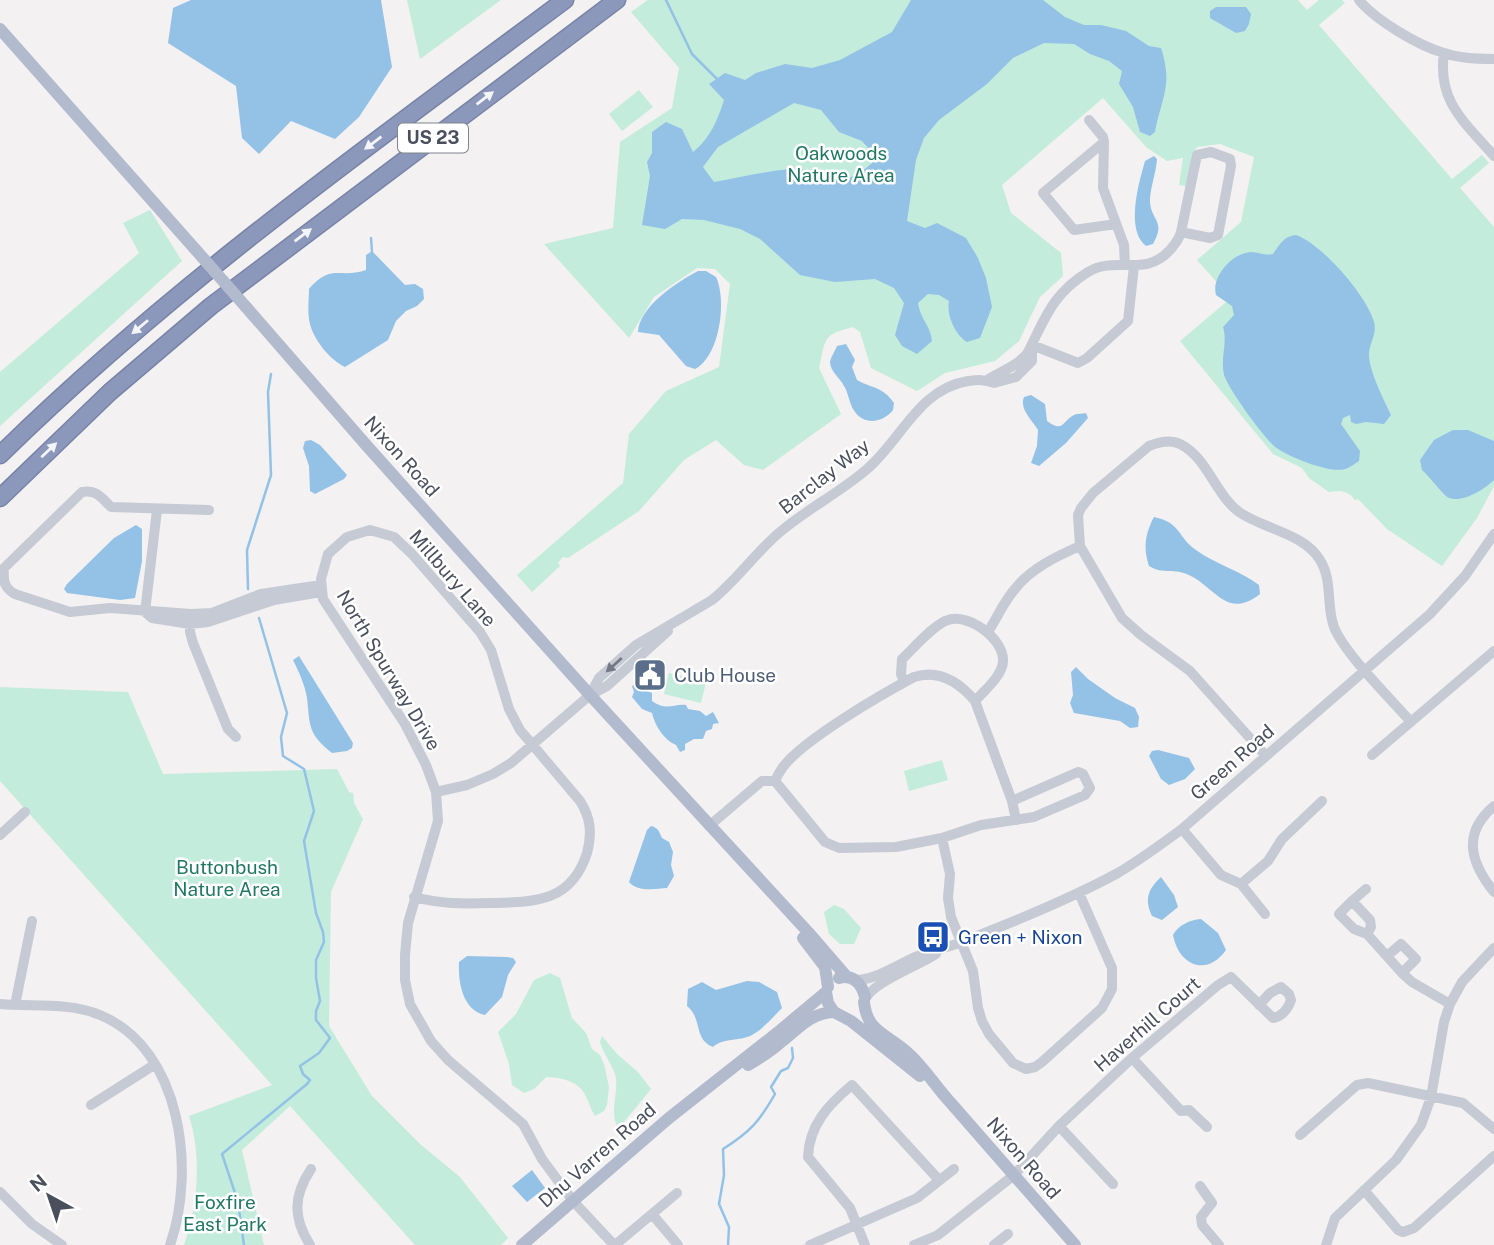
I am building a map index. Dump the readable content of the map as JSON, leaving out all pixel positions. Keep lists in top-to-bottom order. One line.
{"streets":{"highway":["US 23"],"main road":["Nixon Road","Dhu Varren Road"],"street":["Barclay Way","Millbury Lane","North Spurway Drive","Green Road","Haverhill Court"]},"crossings":[["Nixon Road","Barclay Way"],["Nixon Road","Green Road"],["Nixon Road","Haverhill Court"],["Nixon Road","Dhu Varren Road"],["Barclay Way","Millbury Lane"],["Barclay Way","North Spurway Drive"],["Millbury Lane","North Spurway Drive"],["North Spurway Drive","Dhu Varren Road"],["Green Road","Dhu Varren Road"]],"parks":["Oakwoods Nature Area","Buttonbush Nature Area","Foxfire East Park"],"places":{"public building":["Club House"],"bus stop":["Green + Nixon"]},"north":"top left"}
